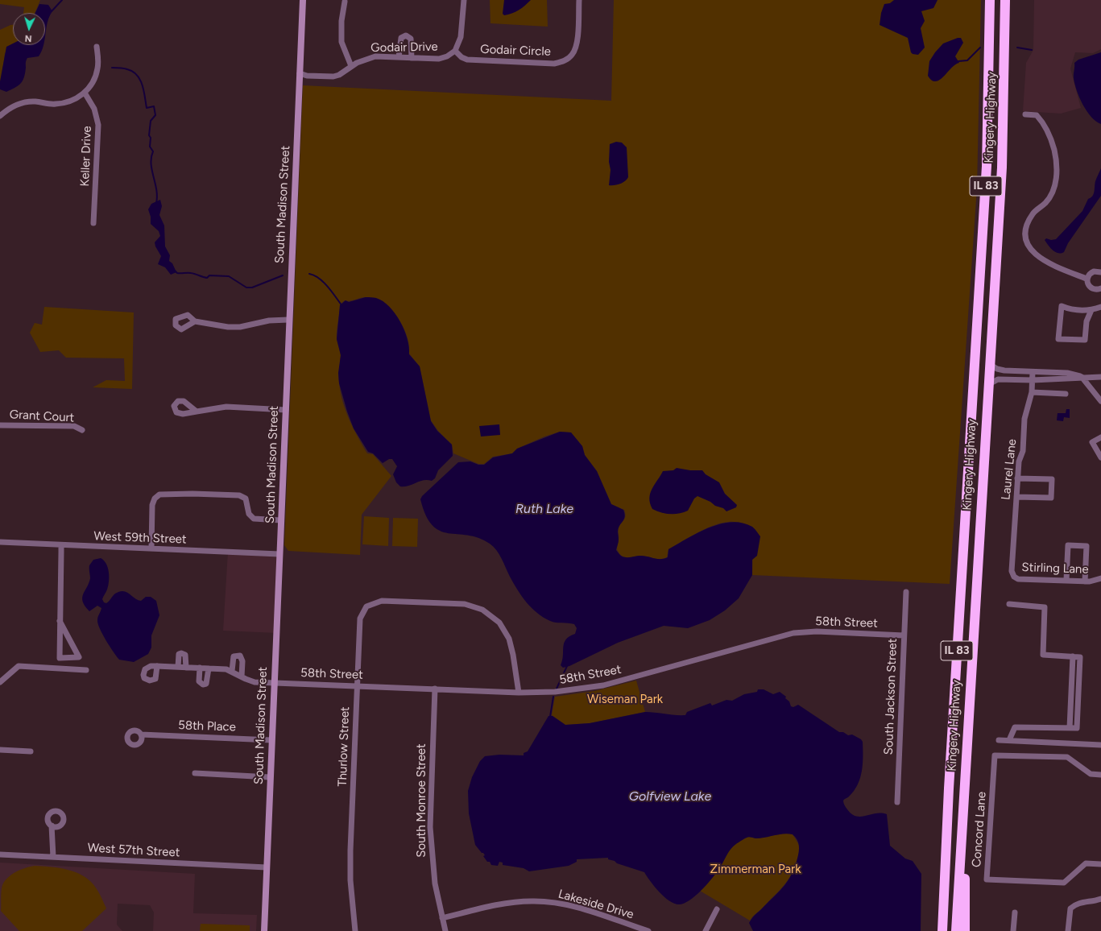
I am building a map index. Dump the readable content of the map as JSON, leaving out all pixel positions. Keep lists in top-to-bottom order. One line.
{"streets":{"highway":["Kingery Highway","IL 83"],"street":["Godair Drive","Godair Circle","Keller Drive","South Madison Street","Grant Court","Laurel Lane","West 59th Street","Stirling Lane","58th Street","South Jackson Street","58th Place","Thurlow Street","South Monroe Street","Concord Lane","West 57th Street","Lakeside Drive"]},"crossings":[["Godair Drive","Godair Circle"],["Godair Drive","South Madison Street"],["South Madison Street","West 59th Street"],["South Madison Street","58th Street"],["South Madison Street","58th Place"],["South Madison Street","West 57th Street"],["Laurel Lane","Stirling Lane"],["58th Street","South Jackson Street"],["58th Street","Thurlow Street"],["58th Street","South Monroe Street"],["South Monroe Street","Lakeside Drive"]],"water":["Ruth Lake","Golfview Lake"],"parks":["Wiseman Park","Zimmerman Park"],"north":"bottom"}
